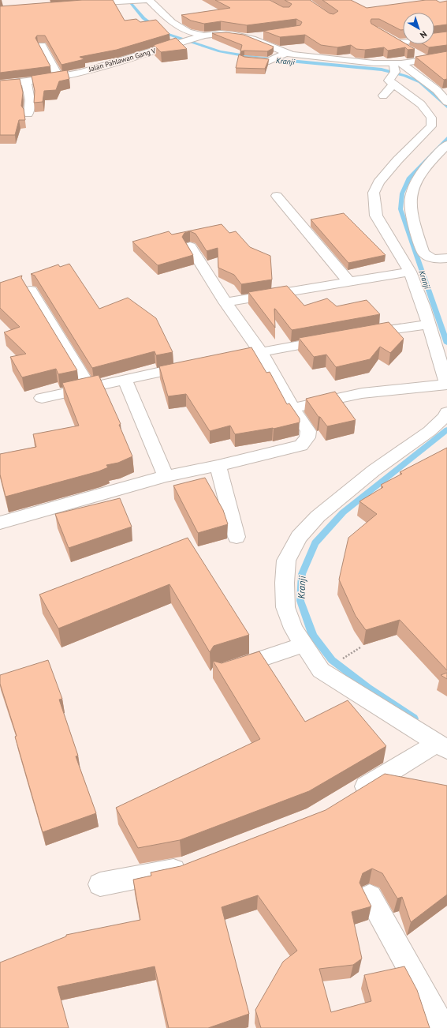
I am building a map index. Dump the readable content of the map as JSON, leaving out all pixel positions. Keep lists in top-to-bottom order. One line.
{"streets":{"street":["Jalan Pahlawan Gang V"]},"water":["Kranji"],"north":"bottom right"}
